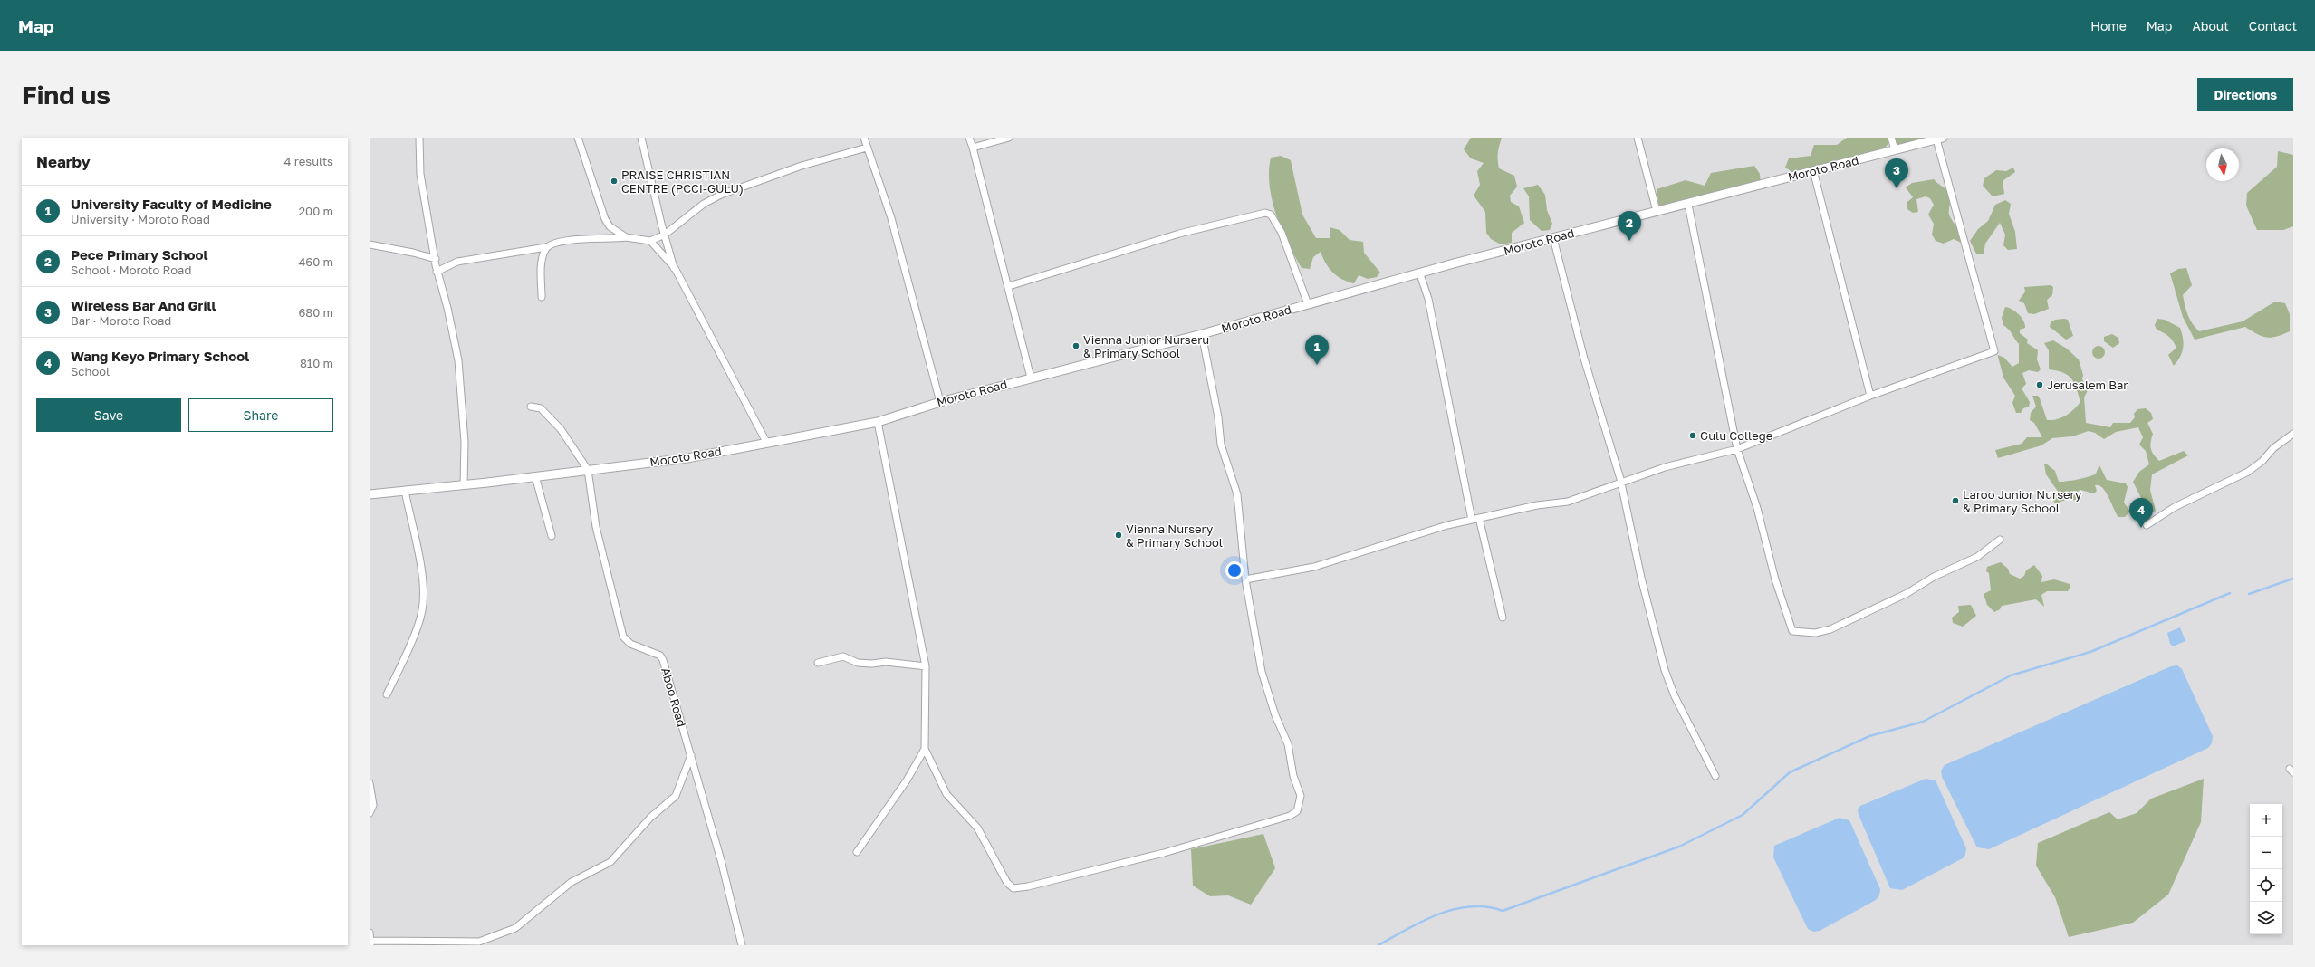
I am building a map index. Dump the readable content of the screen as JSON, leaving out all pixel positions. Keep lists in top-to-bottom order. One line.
{"streets":{"main road":["Moroto Road"],"street":["Aboo Road"]},"crossings":[["Moroto Road","Aboo Road"]],"places":["PRAISE CHRISTIAN CENTRE (PCCI-GULU)","Vienna Junior Nurseru & Primary School","Jerusalem Bar","Gulu College","Laroo Junior Nursery & Primary School","Vienna Nursery & Primary School"],"north":"bottom","page":{"header":"Map","nav":["Home","Map","About","Contact"],"buttons":["Directions",["Save","Share"]],"title":"Find us","heading":["Nearby","4 results"],"pins":["3","2","1","4"],"list":[{"mark":"1","name":"University Faculty of Medicine","note":"University · Moroto Road","value":"200 m"},{"mark":"2","name":"Pece Primary School","note":"School · Moroto Road","value":"460 m"},{"mark":"3","name":"Wireless Bar And Grill","note":"Bar · Moroto Road","value":"680 m"},{"mark":"4","name":"Wang Keyo Primary School","note":"School","value":"810 m"}],"map_buttons":["+","−"]}}
